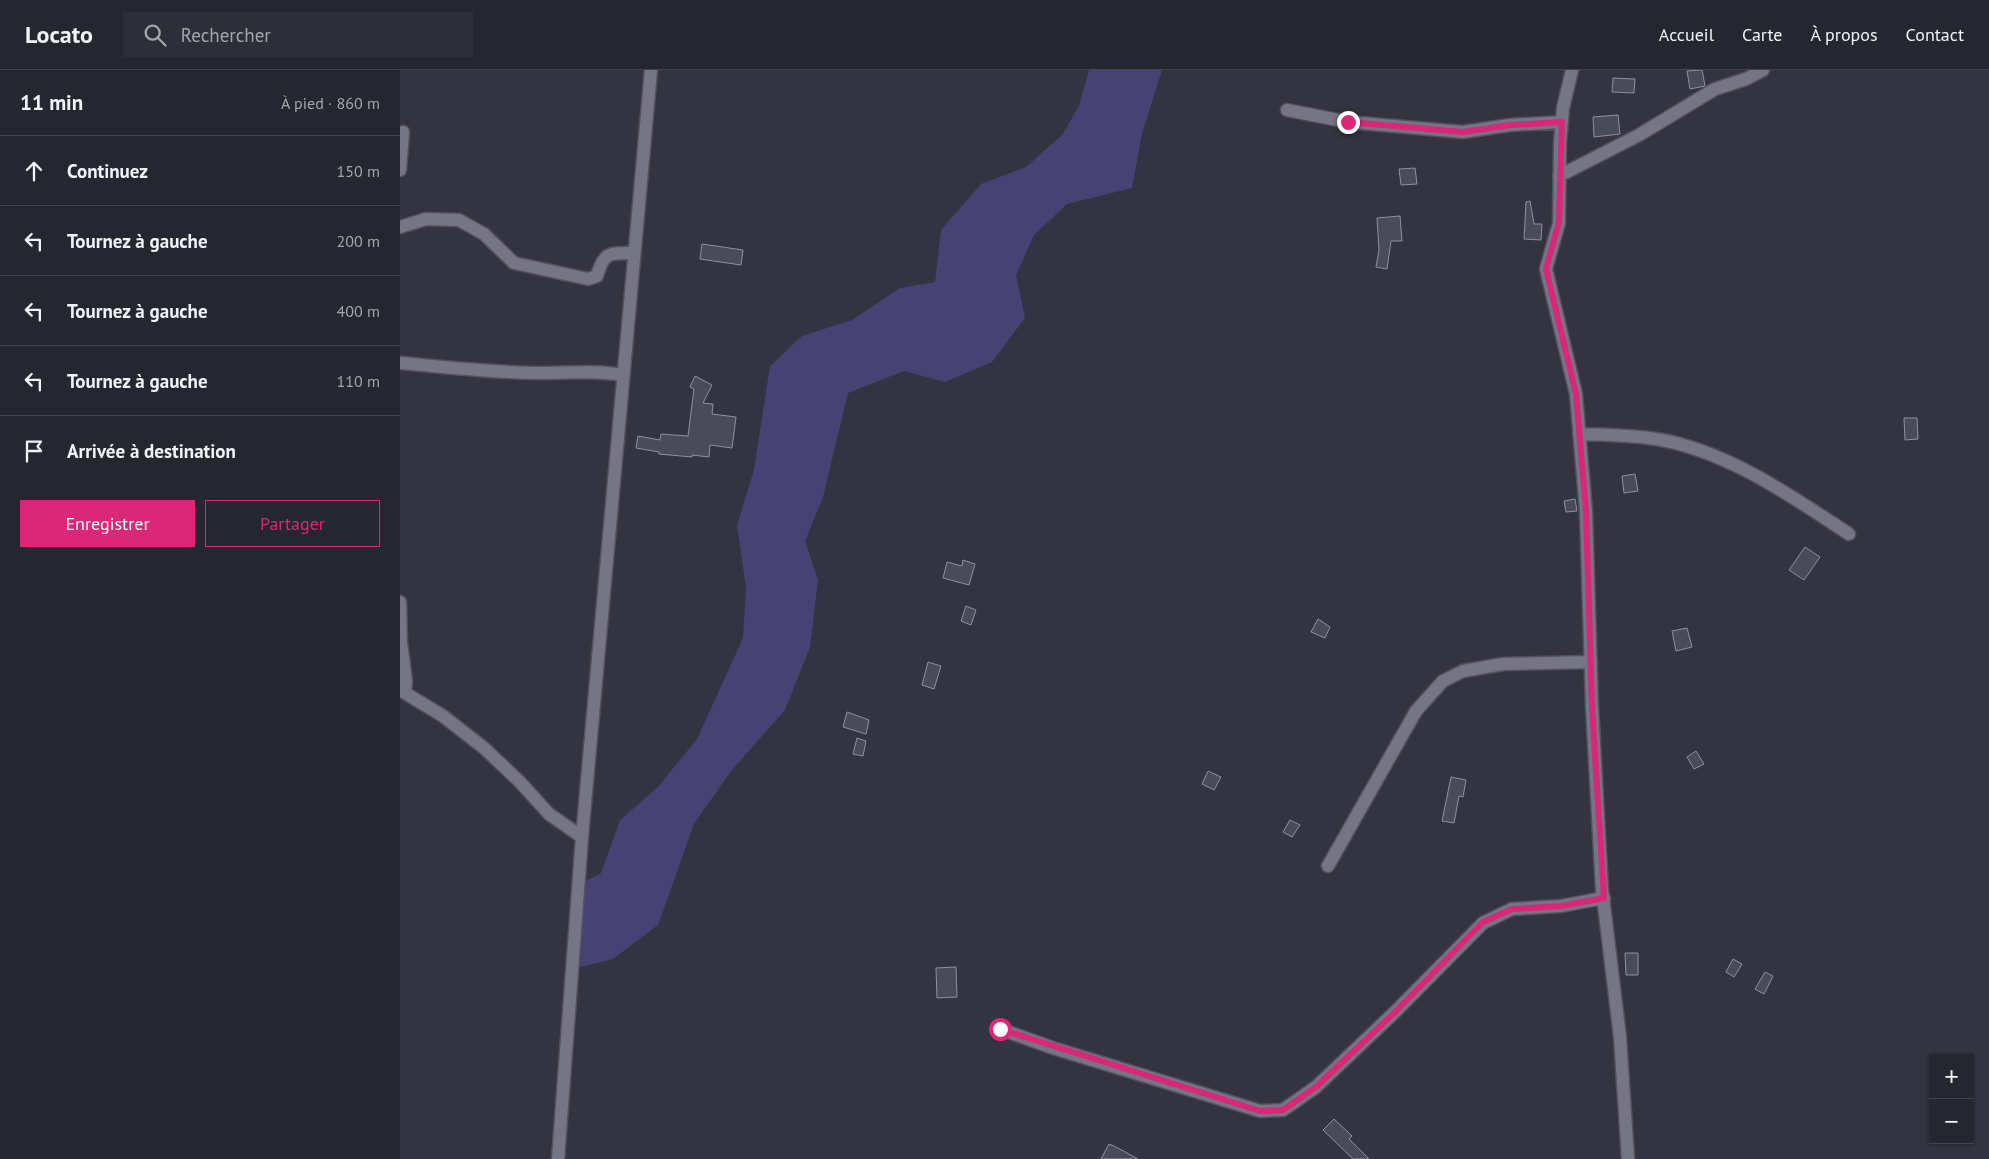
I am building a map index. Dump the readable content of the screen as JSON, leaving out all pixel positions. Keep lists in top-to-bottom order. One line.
{"page":{"header":"Locato","search":"Rechercher","nav":["Accueil","Carte","À propos","Contact"],"heading":["11 min","À pied · 860 m"],"list":[["Continuez","150 m"],["Tournez à gauche","200 m"],["Tournez à gauche","400 m"],["Tournez à gauche","110 m"],"Arrivée à destination"],"buttons":["Enregistrer","Partager"],"map_buttons":["+","−"]}}
